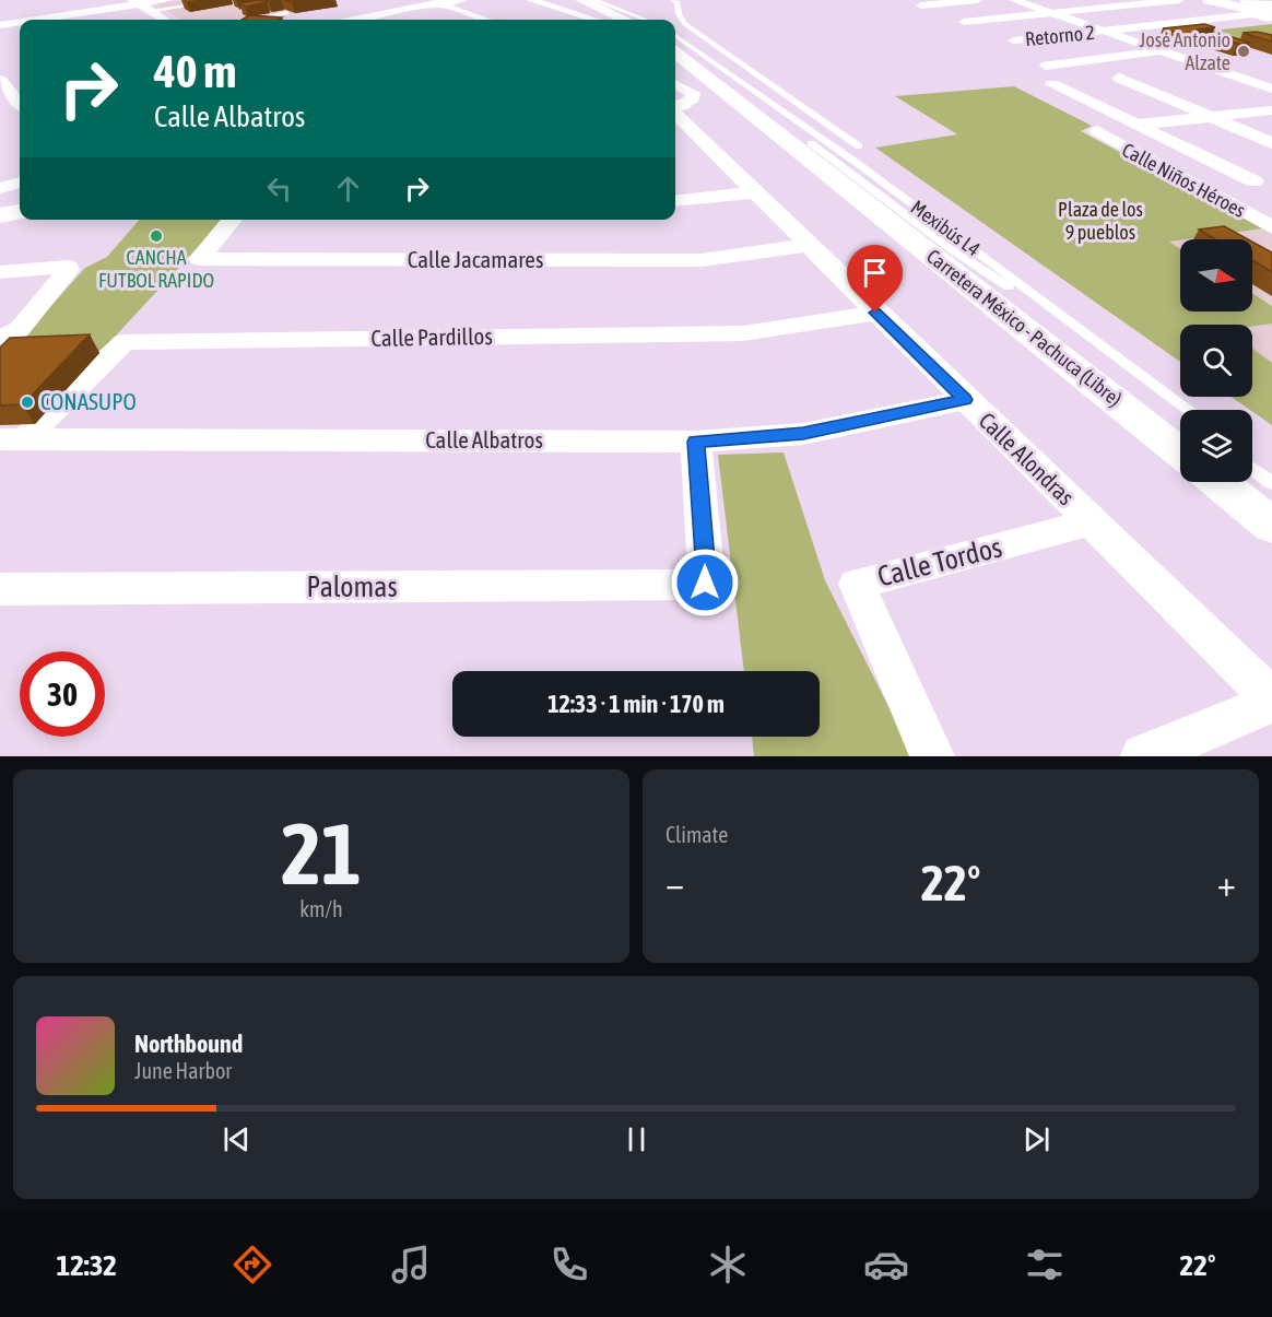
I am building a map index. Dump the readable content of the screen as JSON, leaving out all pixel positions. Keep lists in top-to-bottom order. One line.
{"streets":{"main road":["Carretera México - Pachuca (Libre)"],"street":["Retorno 2","Calle Niños Héroes","Calle Jacamares","Calle Pardillos","Calle Albatros","Calle Alondras","Calle Tordos","Palomas"],"lane":["Mexibús L4"]},"crossings":[["Mexibús L4","Carretera México - Pachuca (Libre)"],["Calle Jacamares","Calle Alondras"],["Calle Pardillos","Calle Albatros"],["Calle Pardillos","Calle Alondras"],["Calle Albatros","Calle Alondras"],["Calle Albatros","Palomas"],["Calle Alondras","Calle Tordos"]],"parks":["Plaza de los 9 pueblos"],"places":["José Antonio Alzate","CANCHA FUTBOL RAPIDO","CONASUPO"],"north":"right","page":{"turn":["40 m","Calle Albatros"],"limit":"30","trip":"12:33 · 1 min · 170 m","tile":[["21","km/h"],"Climate"],"heat":["−","22°","+"],"song":["Northbound","June Harbor"],"tabs":["12:32","22°"]}}
